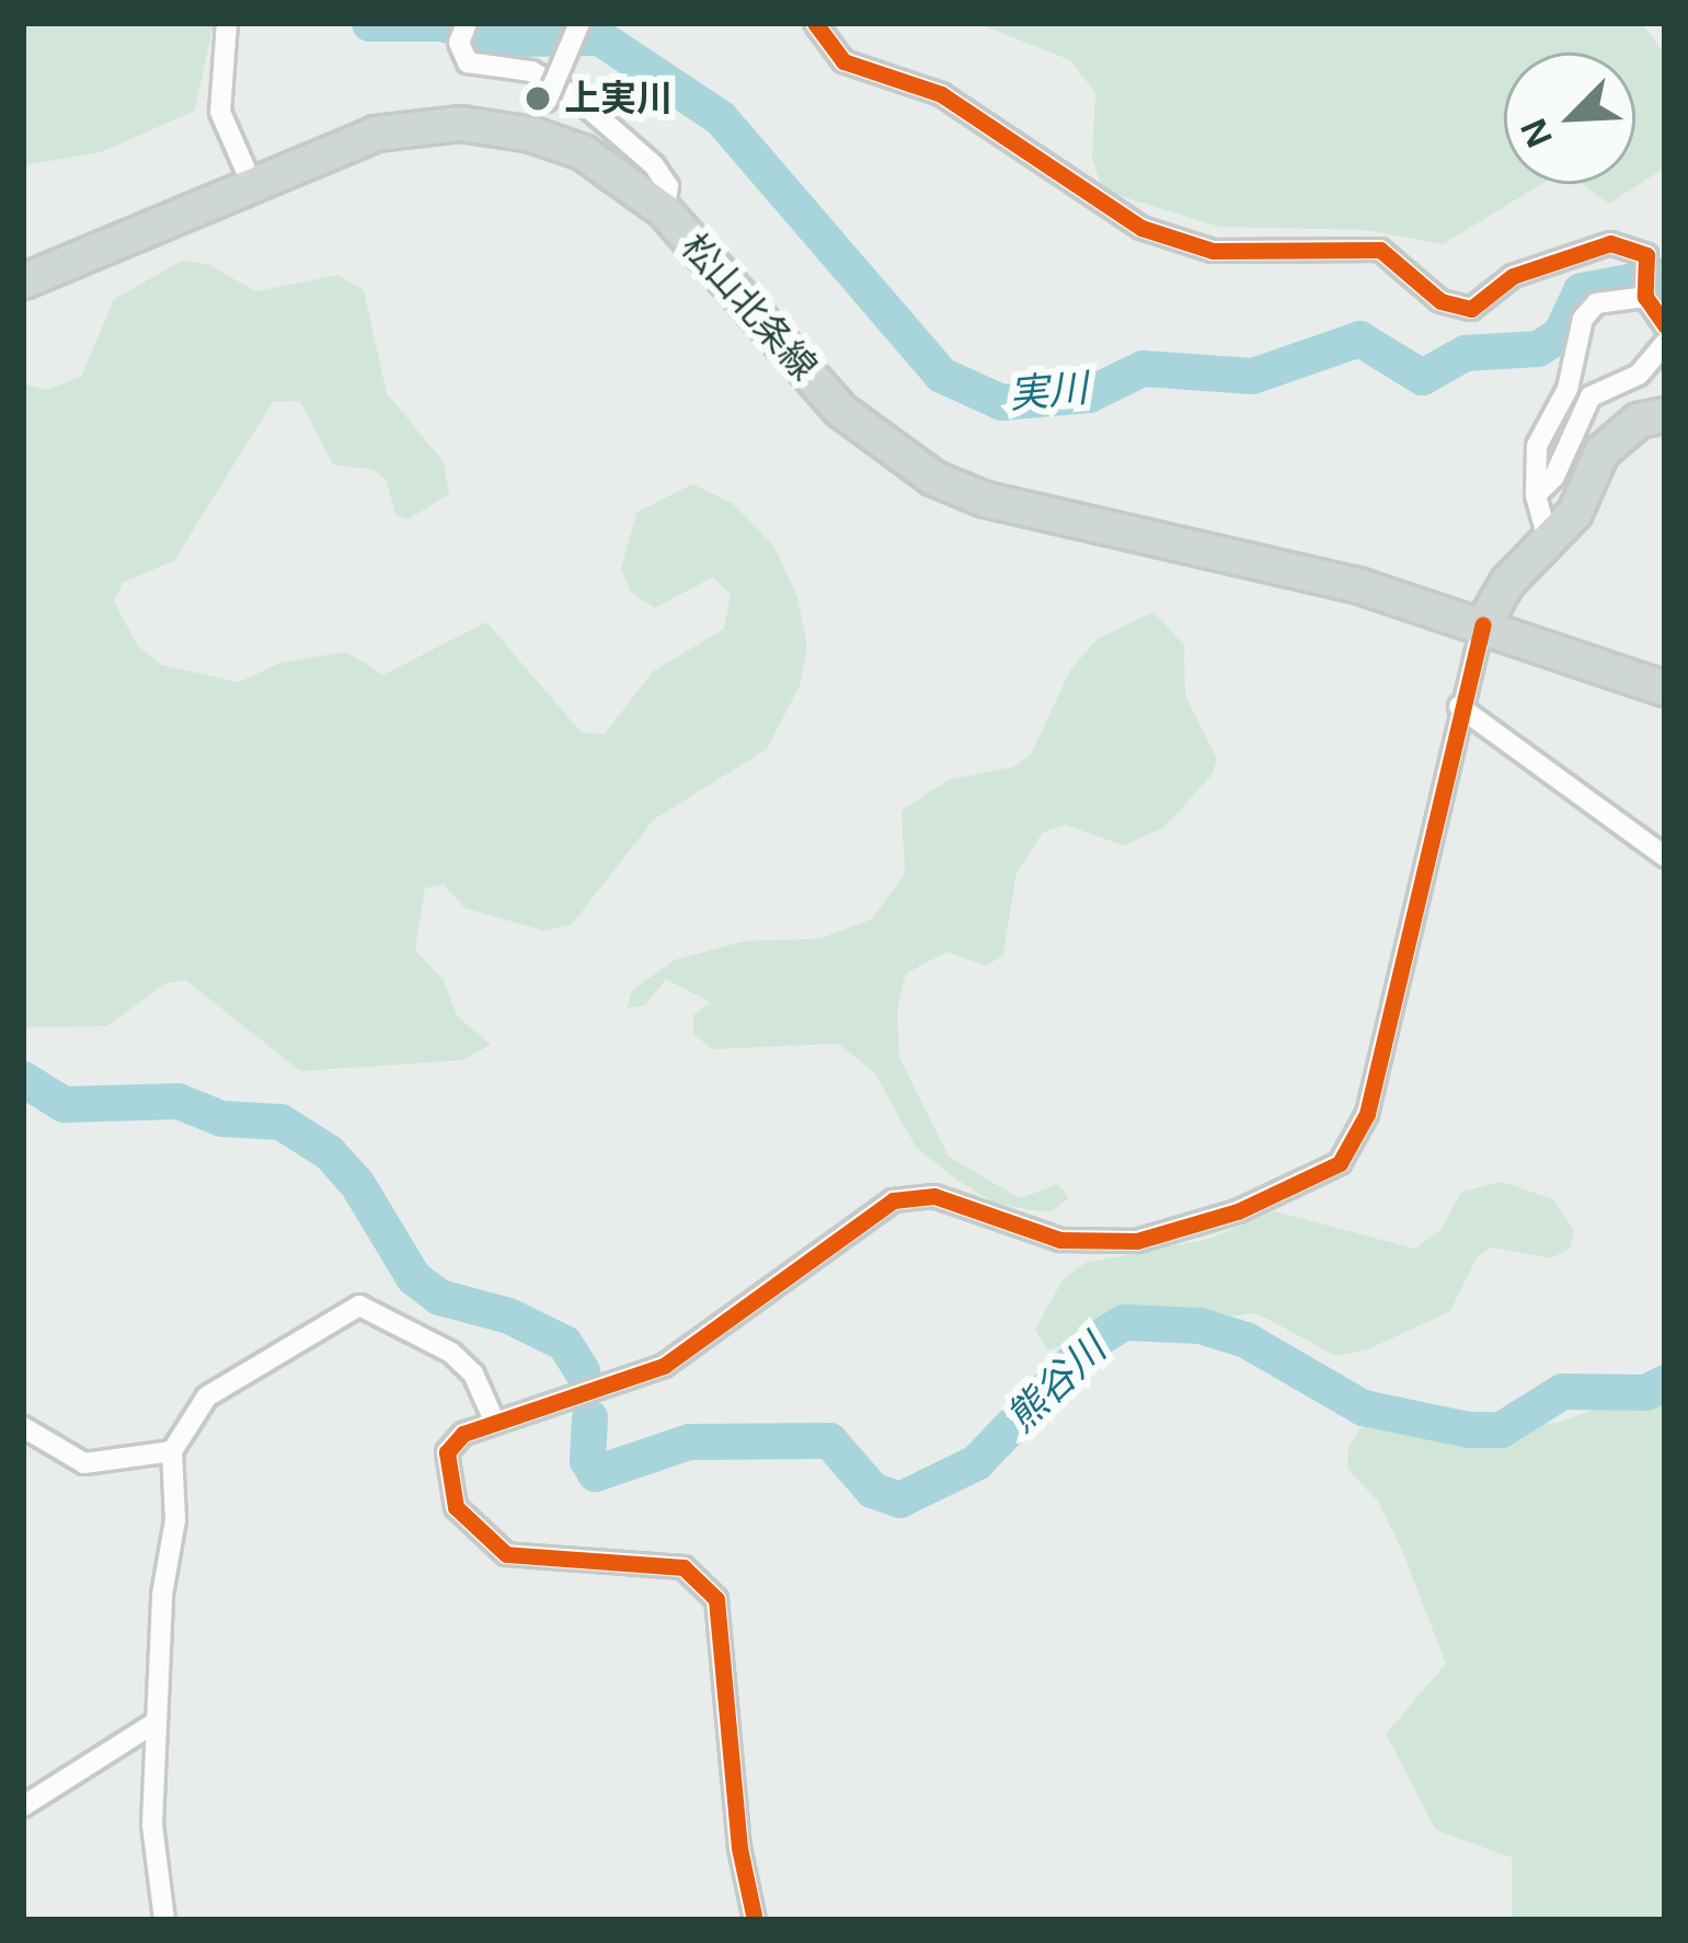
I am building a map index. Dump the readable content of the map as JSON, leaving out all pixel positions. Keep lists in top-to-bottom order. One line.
{"streets":{"main road":["松山北条線"]},"water":["実川","熊谷川"],"places":["上実川"],"north":"bottom left"}
